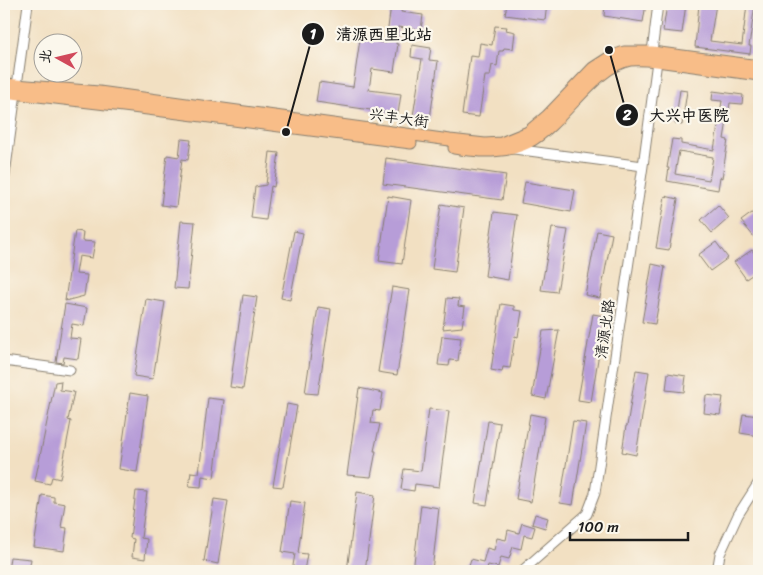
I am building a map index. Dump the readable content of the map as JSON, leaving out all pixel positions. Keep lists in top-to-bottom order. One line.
{"streets":{"main road":["兴丰大街"],"street":["清源北路"]},"crossings":[["兴丰大街","清源北路"]],"places":["大兴中医院","清源西里北站"],"scale_bar":"100 m","north":"left"}
